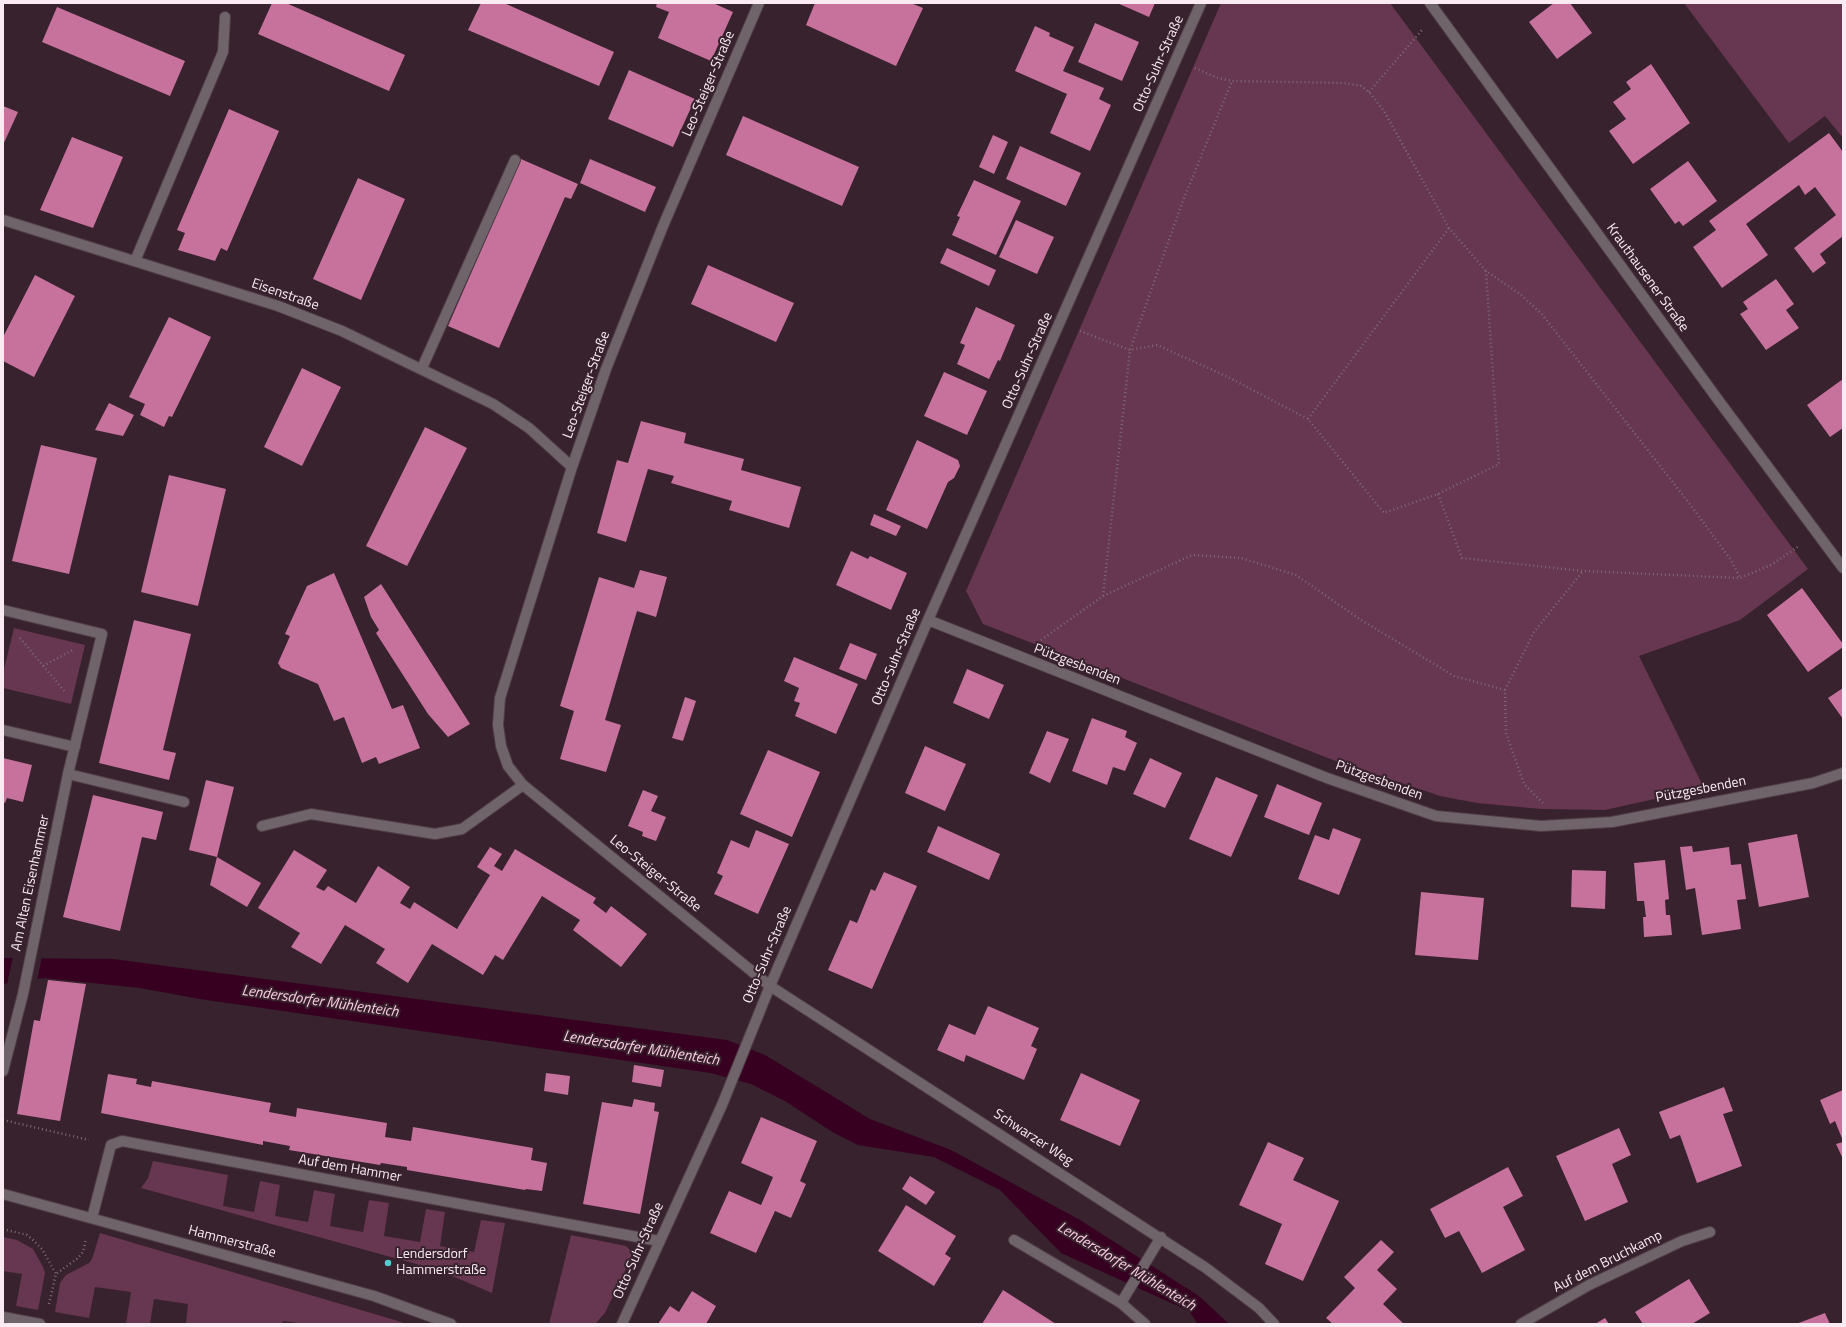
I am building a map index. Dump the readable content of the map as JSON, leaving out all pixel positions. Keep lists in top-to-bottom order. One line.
{"streets":{"street":["Otto-Suhr-Straße","Leo-Steiger-Straße","Krauthausener Straße","Eisenstraße","Pützgesbenden","Am Alten Eisenhammer","Schwarzer Weg","Auf dem Hammer","Hammerstraße","Auf dem Bruchkamp"]},"crossings":[["Otto-Suhr-Straße","Leo-Steiger-Straße"],["Otto-Suhr-Straße","Pützgesbenden"],["Otto-Suhr-Straße","Schwarzer Weg"],["Otto-Suhr-Straße","Auf dem Hammer"],["Leo-Steiger-Straße","Eisenstraße"],["Leo-Steiger-Straße","Schwarzer Weg"],["Auf dem Hammer","Hammerstraße"]],"water":["Lendersdorfer Mühlenteich"],"places":["Lendersdorf Hammerstraße"]}
